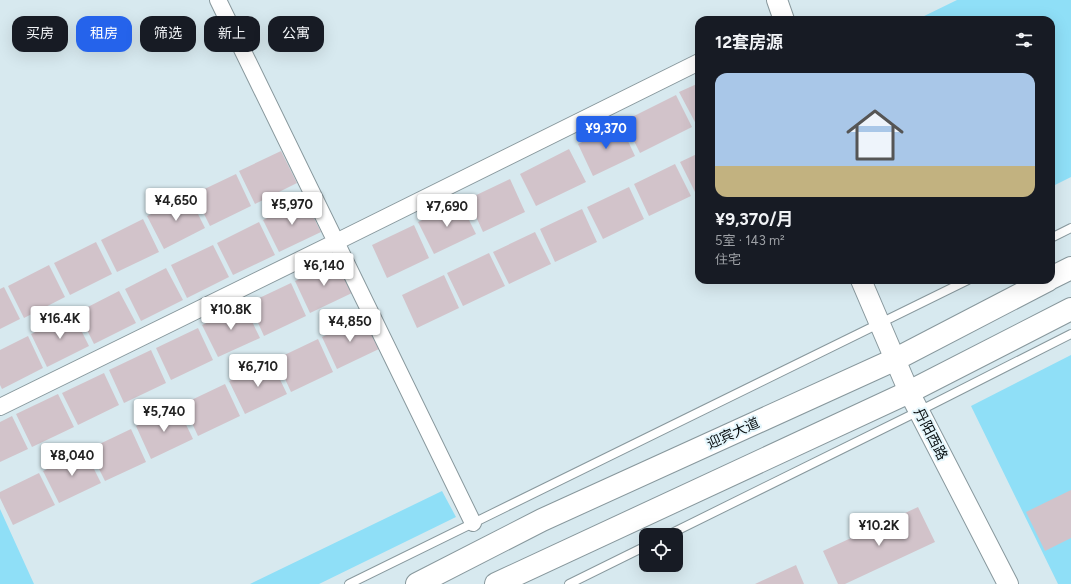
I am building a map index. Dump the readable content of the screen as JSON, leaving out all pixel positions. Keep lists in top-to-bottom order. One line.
{"streets":{"main road":["迎宾大道"],"street":["丹阳西路"]},"crossings":[["迎宾大道","丹阳西路"]],"page":{"chip":["买房","租房","筛选","新上","公寓"],"heading":"12套房源","list":[{"name":"¥9,370/月","note":"5室 · 143 m² · 住宅"}],"price":["¥9,370","¥4,650","¥5,970","¥7,690","¥6,140","¥10.8K","¥16.4K","¥4,850","¥6,710","¥5,740","¥8,040","¥10.2K"]}}
